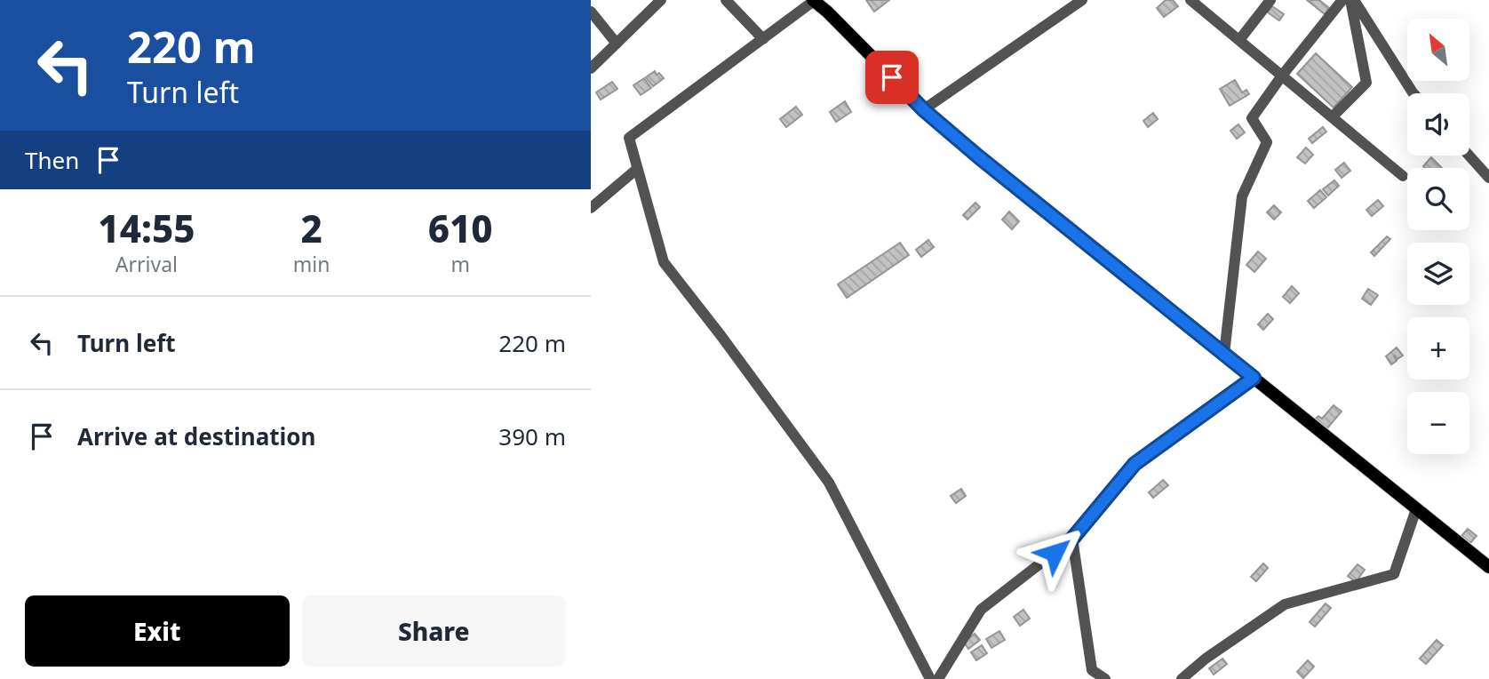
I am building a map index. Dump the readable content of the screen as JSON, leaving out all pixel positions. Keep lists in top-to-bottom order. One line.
{"north":"top left","page":{"turn":["220 m","Turn left"],"map_buttons":["+","−"],"then":"Then","eta":["14:55","Arrival","2","min","610","m"],"list":[{"name":"Turn left","value":"220 m"},{"name":"Arrive at destination","value":"390 m"}],"buttons":["Exit","Share"]}}
